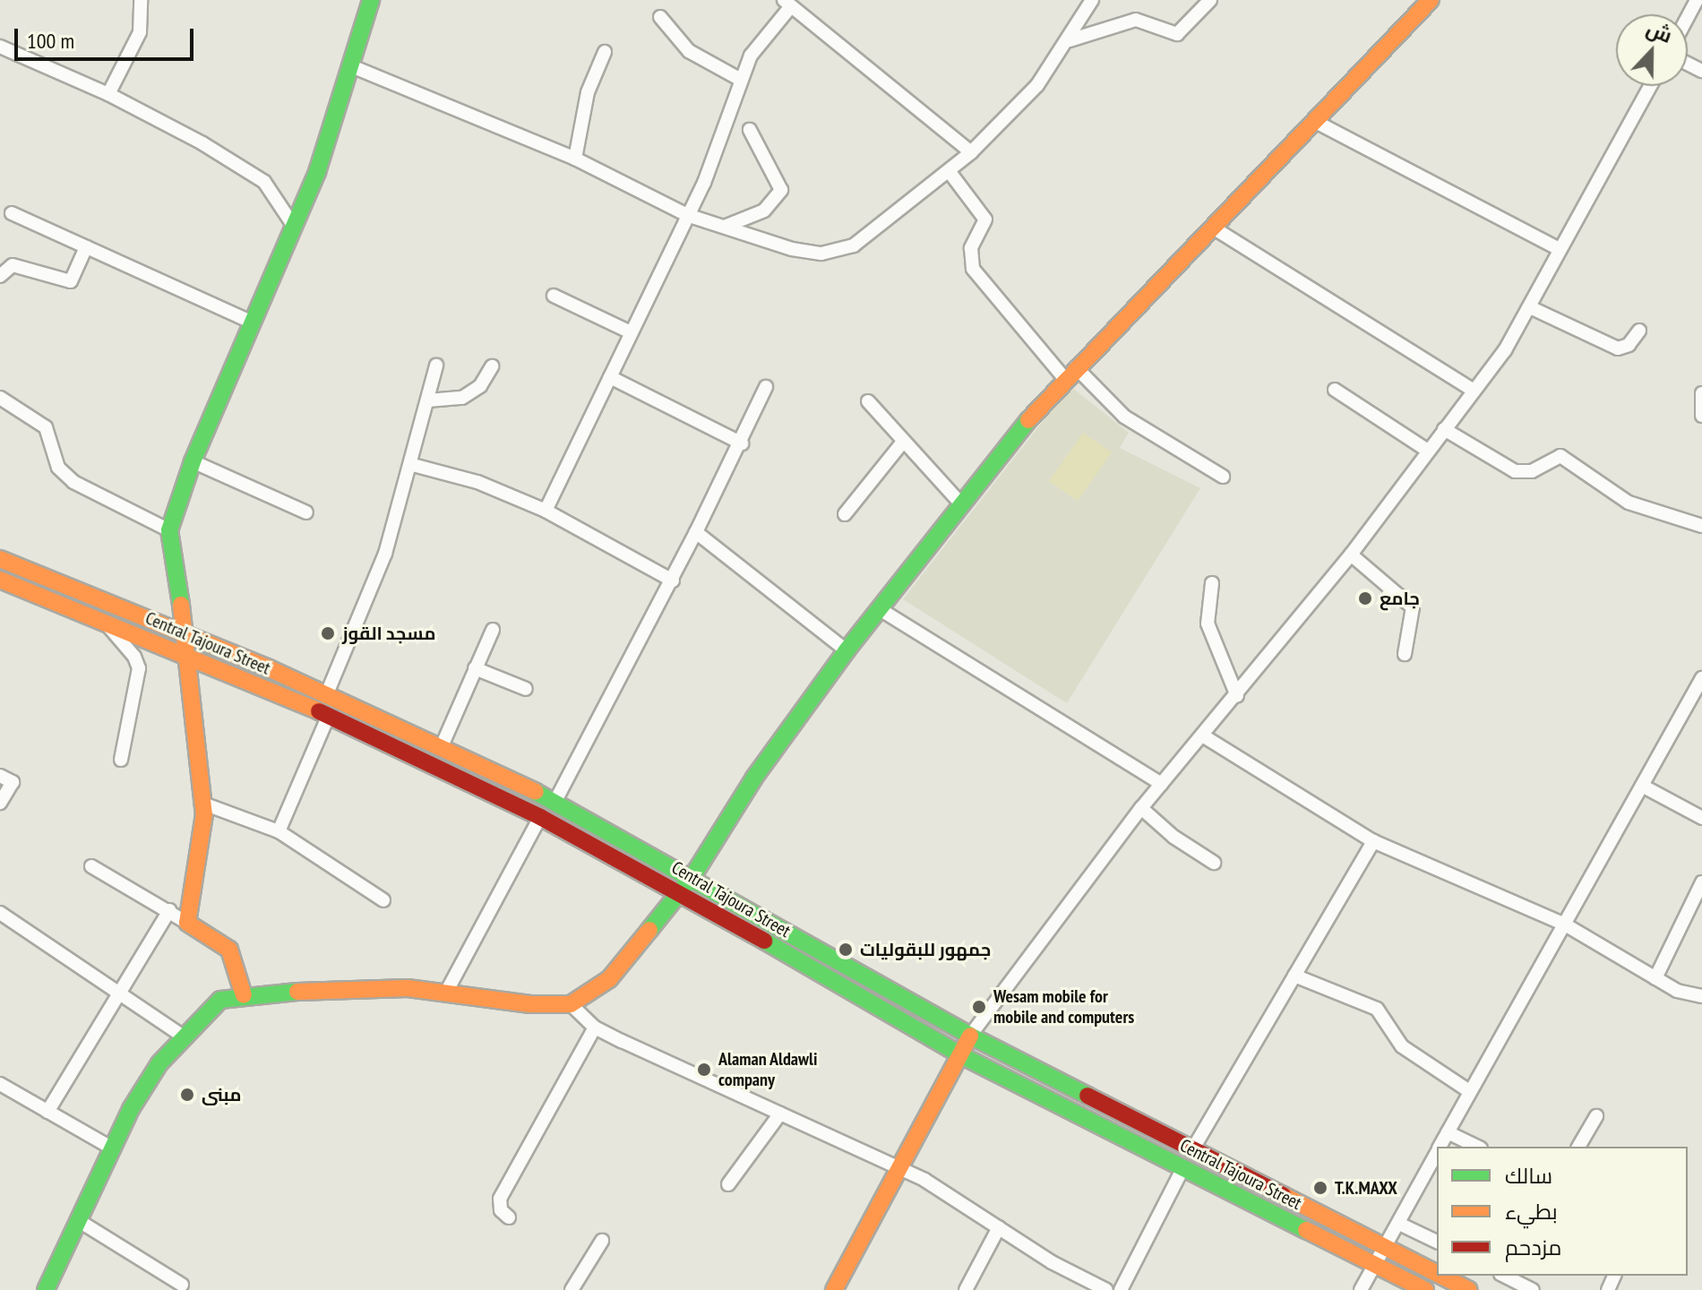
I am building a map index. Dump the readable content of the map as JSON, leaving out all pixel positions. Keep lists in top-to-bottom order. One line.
{"streets":{"main road":["Central Tajoura Street"]},"places":["جامع","مسجد القوز","جمهور للبقوليات","Wesam mobile for mobile and computers","Alaman Aldawli company","مبنى","T.K.MAXX"],"legend":["سالك","بطيء","مزدحم"],"scale_bar":"100 m","north":"top"}
